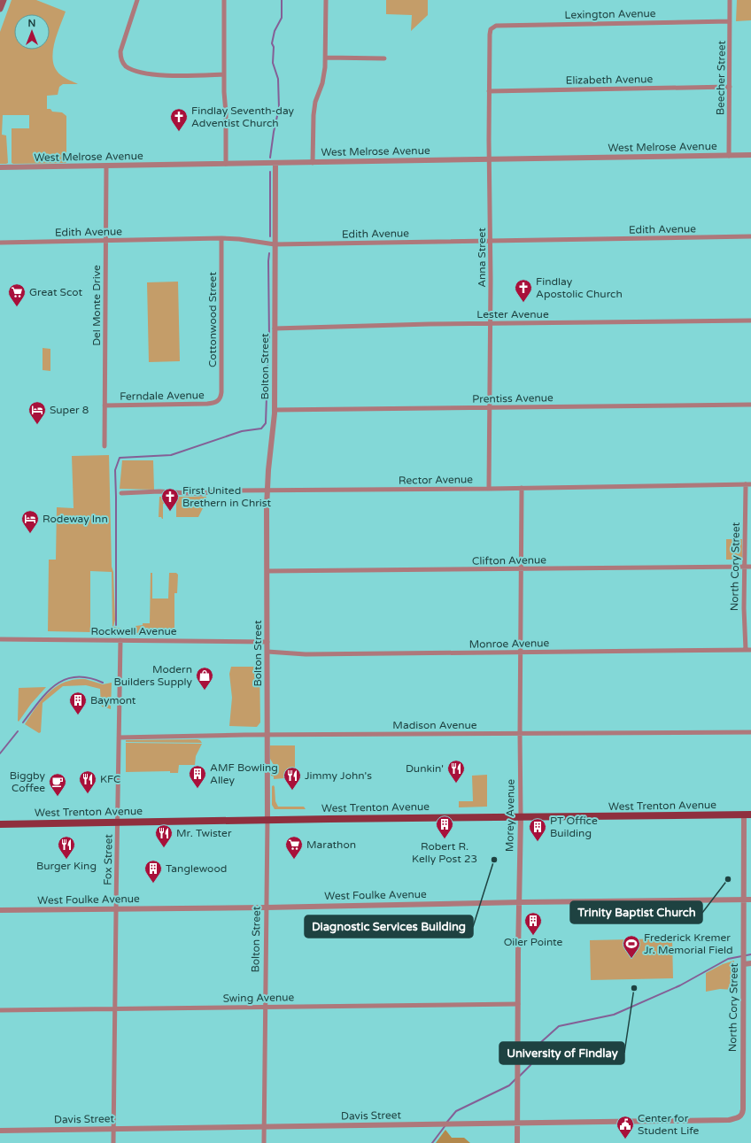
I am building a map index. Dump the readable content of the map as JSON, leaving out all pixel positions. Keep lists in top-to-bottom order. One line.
{"streets":{"main road":["West Trenton Avenue"],"street":["Lexington Avenue","Beecher Street","Elizabeth Avenue","West Melrose Avenue","Edith Avenue","Anna Street","Del Monte Drive","Lester Avenue","Cottonwood Street","Bolton Street","Ferndale Avenue","Prentiss Avenue","Rector Avenue","Clifton Avenue","North Cory Street","Rockwell Avenue","Monroe Avenue","Madison Avenue","Morey Avenue","Fox Street","West Foulke Avenue","Swing Avenue","Davis Street"]},"crossings":[["Lexington Avenue","Beecher Street"],["Lexington Avenue","Anna Street"],["Beecher Street","Elizabeth Avenue"],["Beecher Street","West Melrose Avenue"],["Elizabeth Avenue","Anna Street"],["West Melrose Avenue","Anna Street"],["West Melrose Avenue","Del Monte Drive"],["West Melrose Avenue","Bolton Street"],["Edith Avenue","Anna Street"],["Edith Avenue","Del Monte Drive"],["Edith Avenue","Cottonwood Street"],["Edith Avenue","Bolton Street"],["Anna Street","Lester Avenue"],["Anna Street","Prentiss Avenue"],["Anna Street","Rector Avenue"],["Del Monte Drive","Ferndale Avenue"],["Lester Avenue","Bolton Street"],["Cottonwood Street","Ferndale Avenue"],["Bolton Street","Prentiss Avenue"],["Bolton Street","Rector Avenue"],["Bolton Street","Clifton Avenue"],["Bolton Street","Rockwell Avenue"],["Bolton Street","Monroe Avenue"],["Bolton Street","Madison Avenue"],["Bolton Street","West Trenton Avenue"],["Bolton Street","West Foulke Avenue"],["Bolton Street","Swing Avenue"],["Bolton Street","Davis Street"],["Rector Avenue","North Cory Street"],["Rector Avenue","Morey Avenue"],["Clifton Avenue","North Cory Street"],["Clifton Avenue","Morey Avenue"],["North Cory Street","Monroe Avenue"],["North Cory Street","West Trenton Avenue"],["North Cory Street","West Foulke Avenue"],["North Cory Street","Davis Street"],["Rockwell Avenue","Fox Street"],["Monroe Avenue","Morey Avenue"],["Madison Avenue","Morey Avenue"],["Madison Avenue","Fox Street"],["West Trenton Avenue","Morey Avenue"],["West Trenton Avenue","Fox Street"],["Morey Avenue","West Foulke Avenue"],["Morey Avenue","Swing Avenue"],["Morey Avenue","Davis Street"],["Fox Street","West Foulke Avenue"],["Fox Street","Swing Avenue"],["Fox Street","Davis Street"]],"places":{"church":["Findlay Seventh-day Adventist Church","Findlay Apostolic Church","First United Brethern in Christ"],"supermarket":["Great Scot","Marathon"],"hotel":["Super 8","Rodeway Inn"],"shop":["Modern Builders Supply"],"building":["Baymont","AMF Bowling Alley","Robert R. Kelly Post 23","PT Office Building","Tanglewood","Oiler Pointe"],"restaurant":["Dunkin'","Jimmy John's","KFC","Mr. Twister","Burger King"],"cafe":["Biggby Coffee"],"other":["Diagnostic Services Building","Trinity Baptist Church","University of Findlay"],"sports":["Frederick Kremer Jr. Memorial Field"],"public building":["Center for Student Life"]},"north":"top"}
